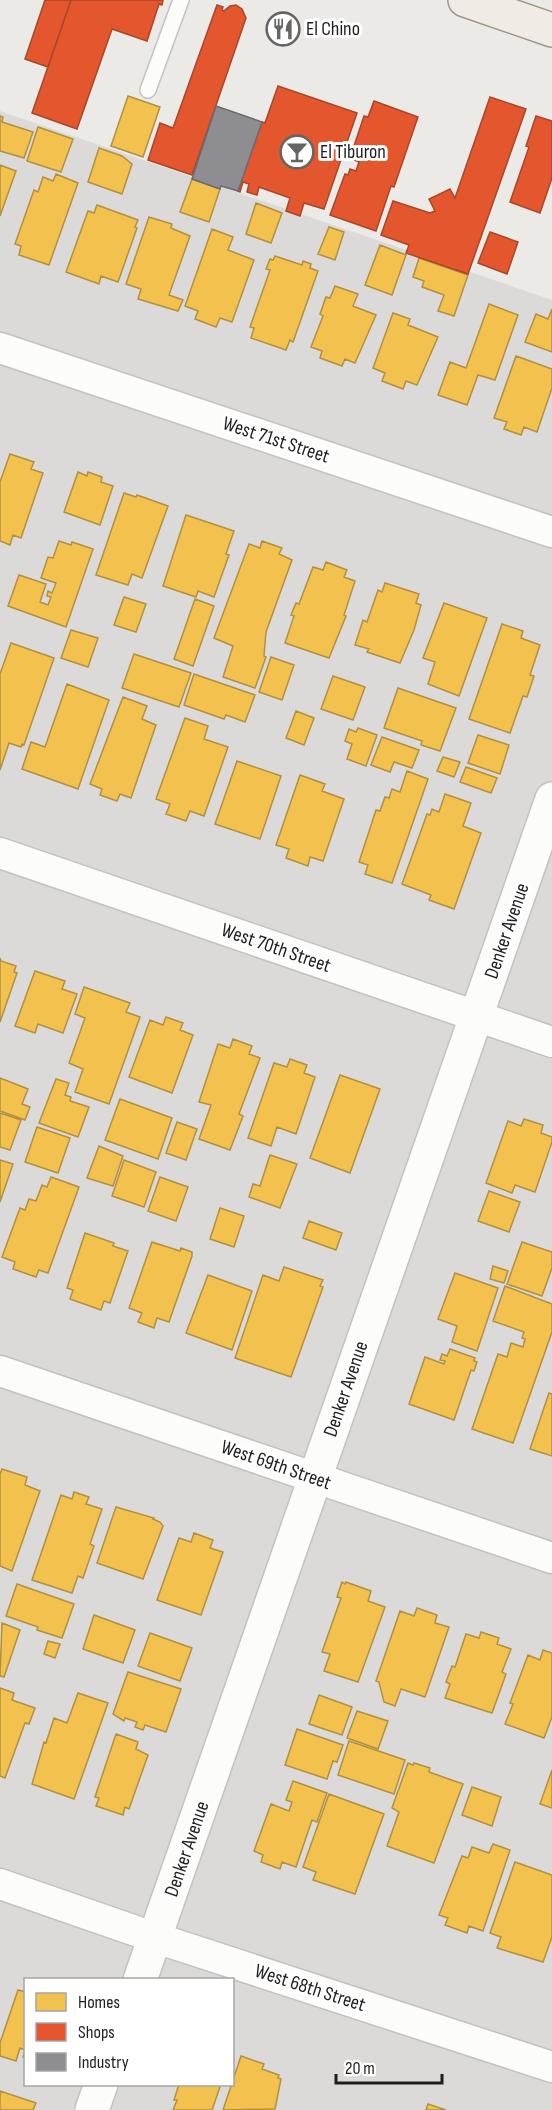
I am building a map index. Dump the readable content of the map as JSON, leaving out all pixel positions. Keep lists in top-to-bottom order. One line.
{"streets":{"street":["West 71st Street","Denker Avenue","West 70th Street","West 69th Street","West 68th Street"]},"crossings":[["Denker Avenue","West 70th Street"],["Denker Avenue","West 69th Street"],["Denker Avenue","West 68th Street"]],"places":{"restaurant":["El Chino"],"bar":["El Tiburon"]},"legend":["Homes","Shops","Industry"],"scale_bar":"20 m"}
